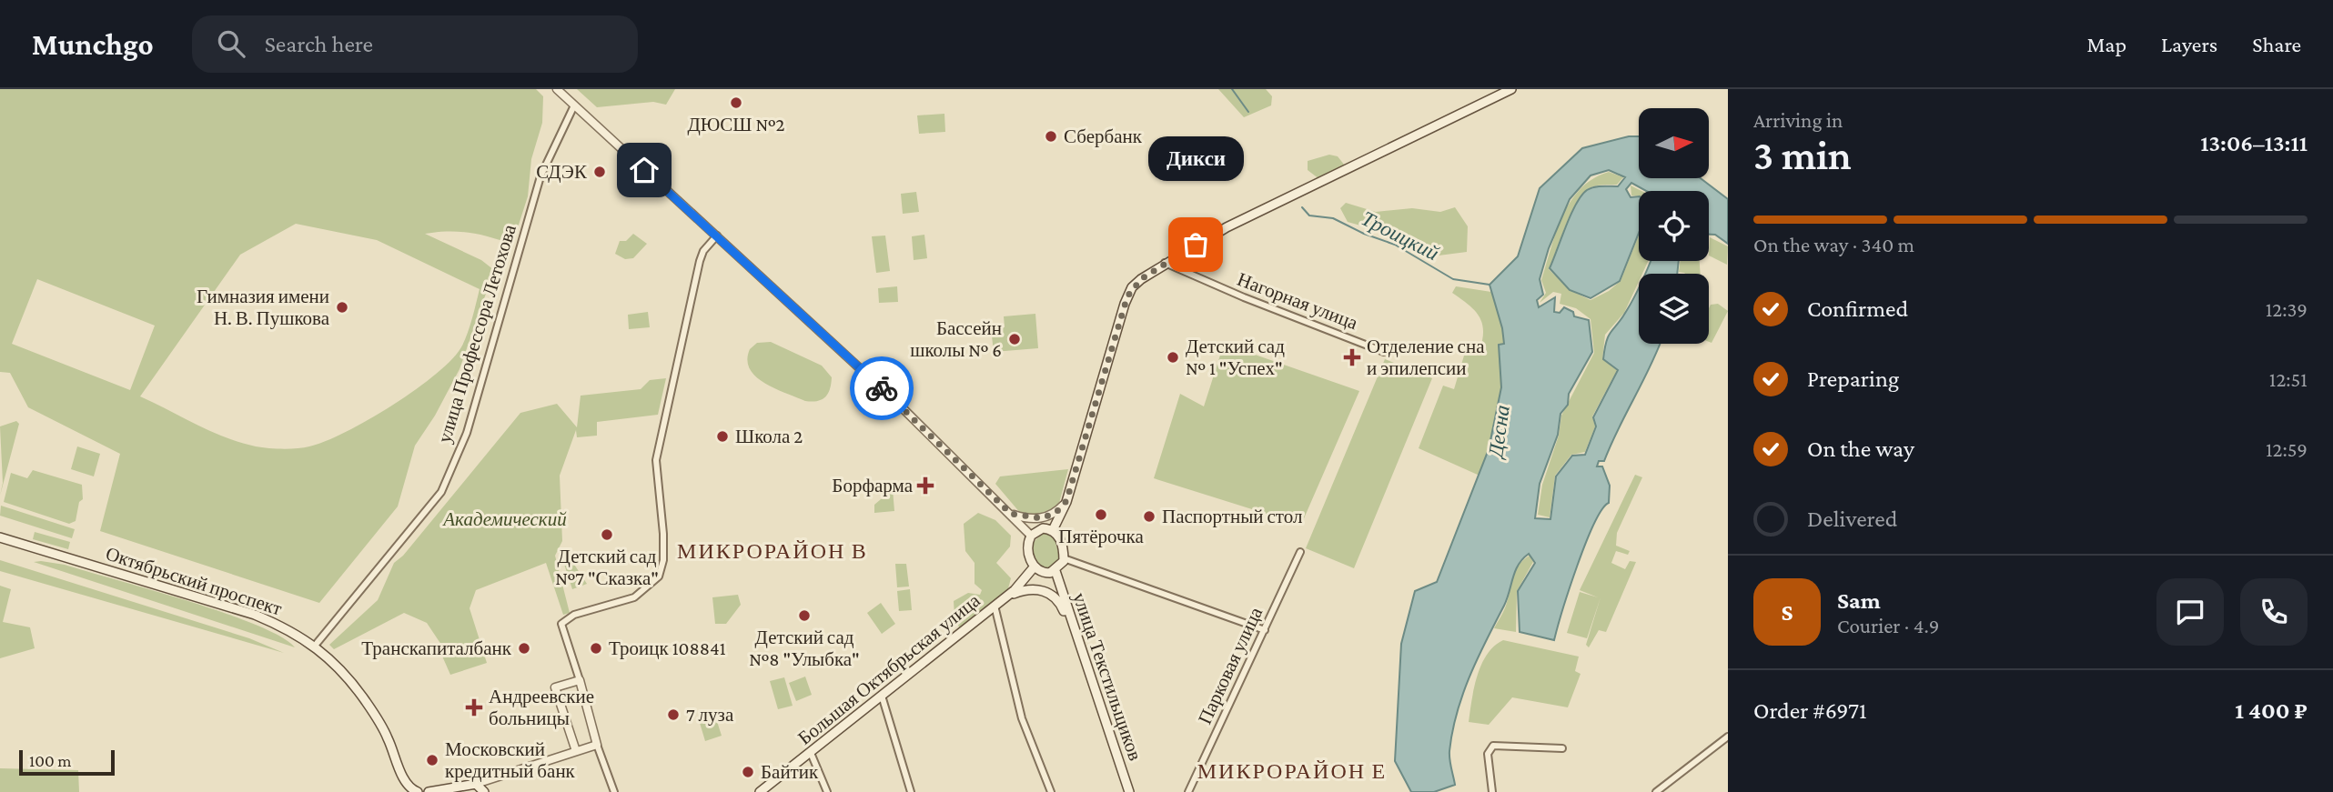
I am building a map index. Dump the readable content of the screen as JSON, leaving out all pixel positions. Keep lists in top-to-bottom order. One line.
{"streets":{"main road":["Октябрьский проспект","Большая Октябрьская улица","улица Текстильщиков"],"street":["Нагорная улица","улица Профессора Летохова","Парковая улица"]},"crossings":[["улица Профессора Летохова","Октябрьский проспект"],["Большая Октябрьская улица","улица Текстильщиков"]],"districts":["МИКРОРАЙОН В","МИКРОРАЙОН Е"],"water":["Троицкий","Десна"],"parks":["Академический"],"places":{"other":["ДЮСШ №2","Сбербанк","СДЭК","Дикси","Гимназия имени Н. В. Пушкова","Бассейн школы № 6","Детский сад № 1 \"Успех\"","Школа 2","Пятёрочка","Паспортный стол","Детский сад №7 \"Сказка\"","Детский сад №8 \"Улыбка\"","Транскапиталбанк","Троицк 108841","7 луза","Московский кредитный банк","Байтик"],"health":["Отделение сна и эпилепсии","Борфарма","Андреевские больницы"]},"scale_bar":"100 m","north":"right","page":{"header":"Munchgo","search":"Search here","nav":["Map","Layers","Share"],"heading":["3 min","Arriving in","13:06–13:11"],"panel":["Sam","Courier · 4.9","Order #6971","1 400 ₽"],"bubble":"Дикси","bar":"On the way · 340 m","list":[["Confirmed","12:39"],["Preparing","12:51"],["On the way","12:59"],"Delivered"],"round":"S","scale":"100 m"}}
